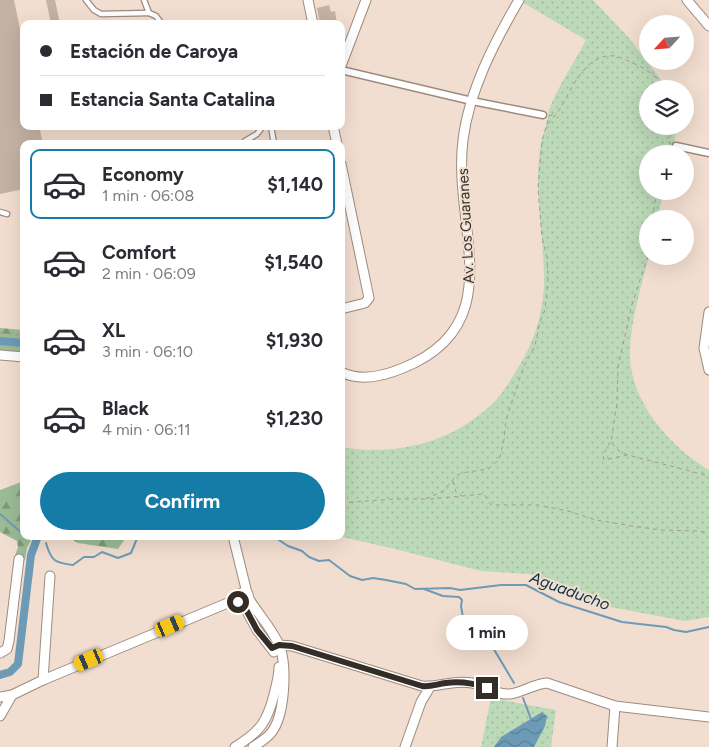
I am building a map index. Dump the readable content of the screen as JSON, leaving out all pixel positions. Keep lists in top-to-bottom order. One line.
{"streets":{"street":["Av. Los Guaranes"]},"water":["Aguaducho"],"north":"bottom left","page":{"map_buttons":["+","−"],"banner":["Estación de Caroya","Estancia Santa Catalina"],"list":[{"name":"Economy","note":"1 min · 06:08","value":"$1,140"},{"name":"Comfort","note":"2 min · 06:09","value":"$1,540"},{"name":"XL","note":"3 min · 06:10","value":"$1,930"},{"name":"Black","note":"4 min · 06:11","value":"$1,230"}],"buttons":"Confirm","bubble":"1 min"}}
